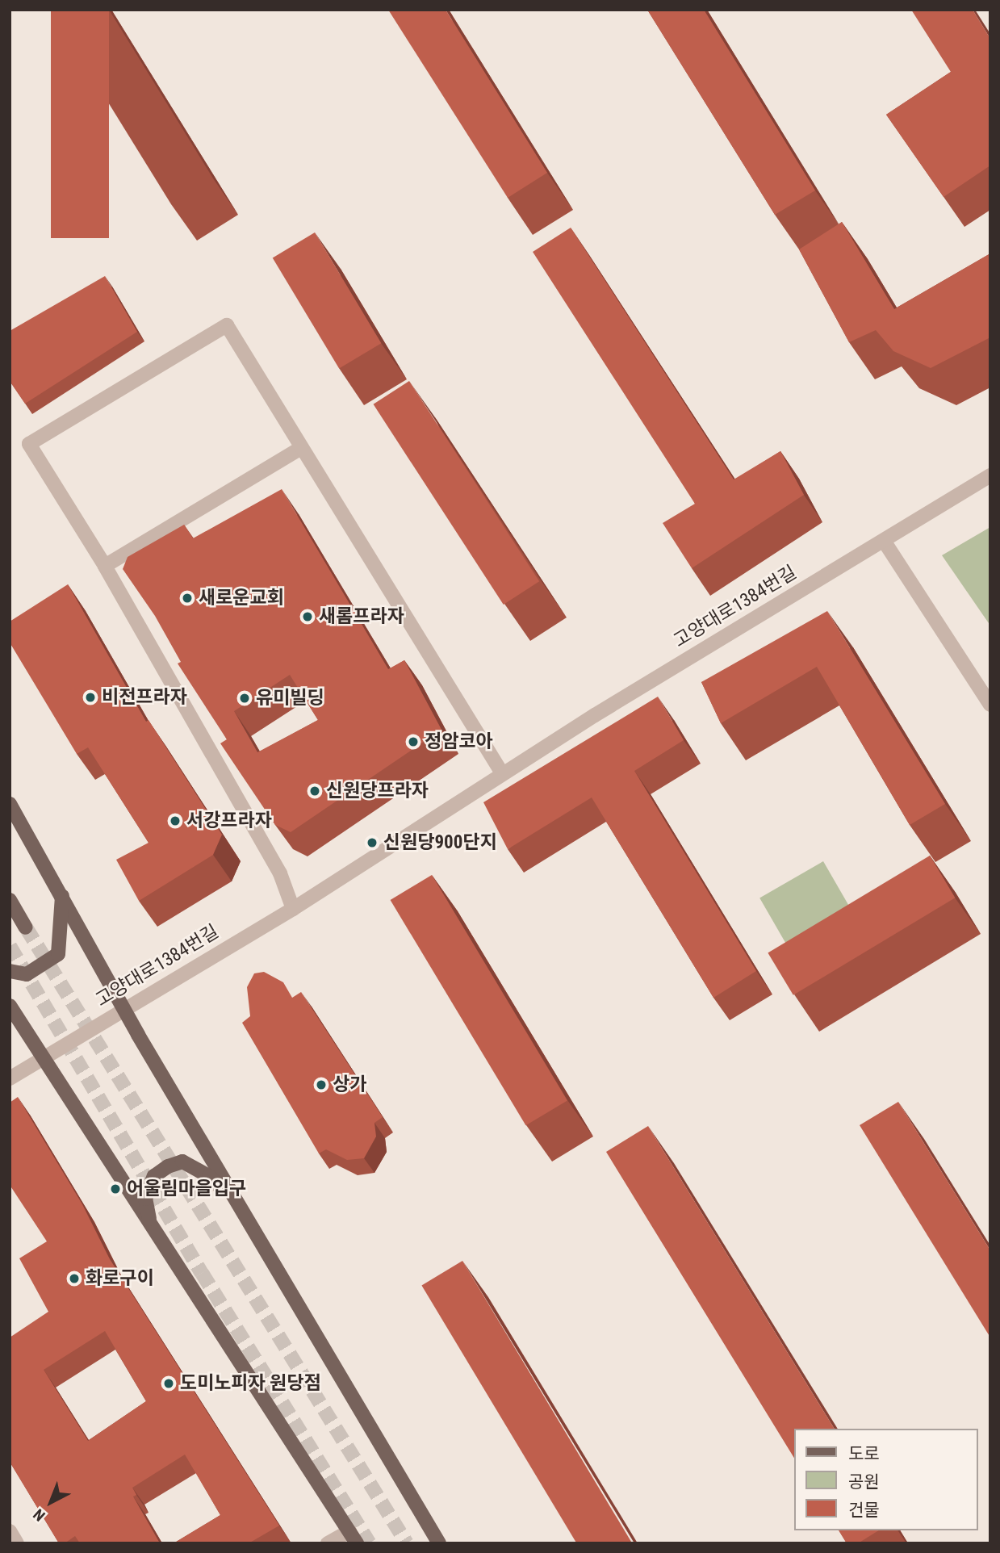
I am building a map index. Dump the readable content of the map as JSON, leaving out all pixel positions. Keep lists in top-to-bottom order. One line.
{"streets":{"street":["고양대로1384번길"]},"places":["새로운교회","새롬프라자","비전프라자","유미빌딩","정암코아","신원당프라자","서강프라자","신원당900단지","상가","어울림마을입구","화로구이","도미노피자 원당점"],"legend":["도로","공원","건물"],"north":"bottom left"}
